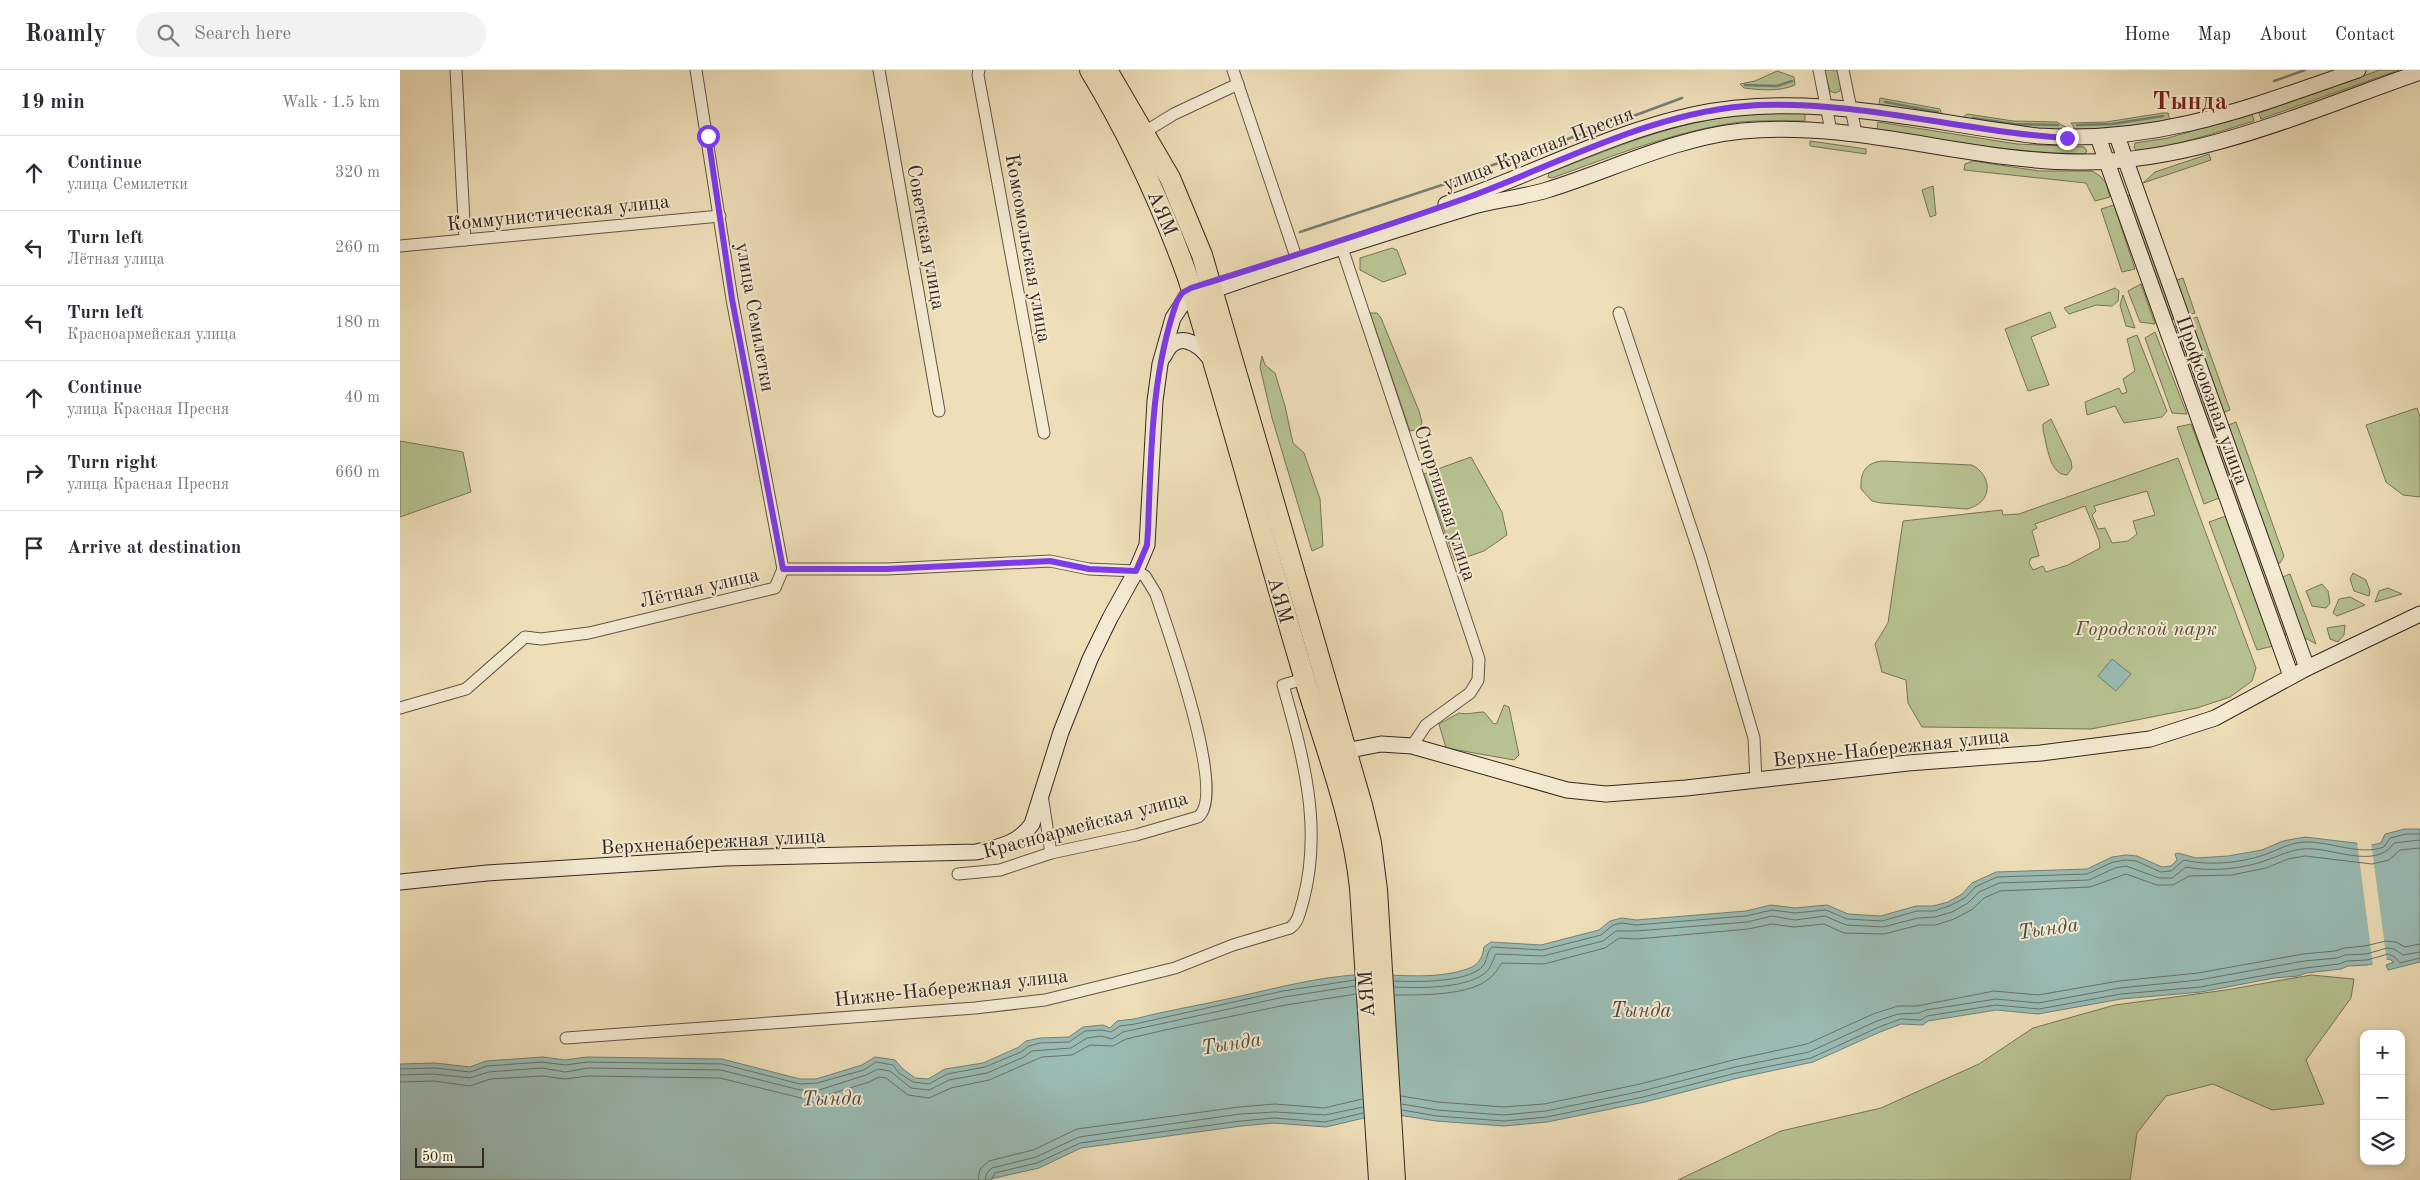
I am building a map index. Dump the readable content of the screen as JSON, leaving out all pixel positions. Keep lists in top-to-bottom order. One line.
{"streets":{"highway":["АЯМ"],"street":["улица Красная Пресня","Коммунистическая улица","Советская улица","Комсомольская улица","улица Семилетки","Профсоюзная улица","Спортивная улица","Лётная улица","Верхне-Набережная улица","Красноармейская улица","Верхненабережная улица","Нижне-Набережная улица"]},"crossings":[["улица Красная Пресня","АЯМ"],["улица Красная Пресня","Профсоюзная улица"],["улица Красная Пресня","Спортивная улица"],["Коммунистическая улица","улица Семилетки"],["АЯМ","Верхне-Набережная улица"],["АЯМ","Красноармейская улица"],["АЯМ","Нижне-Набережная улица"],["улица Семилетки","Лётная улица"],["Профсоюзная улица","Верхне-Набережная улица"],["Спортивная улица","Верхне-Набережная улица"],["Лётная улица","Красноармейская улица"],["Красноармейская улица","Верхненабережная улица"]],"districts":["Тында"],"water":["Тында"],"parks":["Городской парк"],"scale_bar":"50 m","page":{"header":"Roamly","search":"Search here","nav":["Home","Map","About","Contact"],"heading":["19 min","Walk · 1.5 km"],"list":[["Continue","улица Семилетки","320 m"],["Turn left","Лётная улица","260 m"],["Turn left","Красноармейская улица","180 m"],["Continue","улица Красная Пресня","40 m"],["Turn right","улица Красная Пресня","660 m"],"Arrive at destination"],"map_buttons":["+","−"],"scale":"50 m"}}
